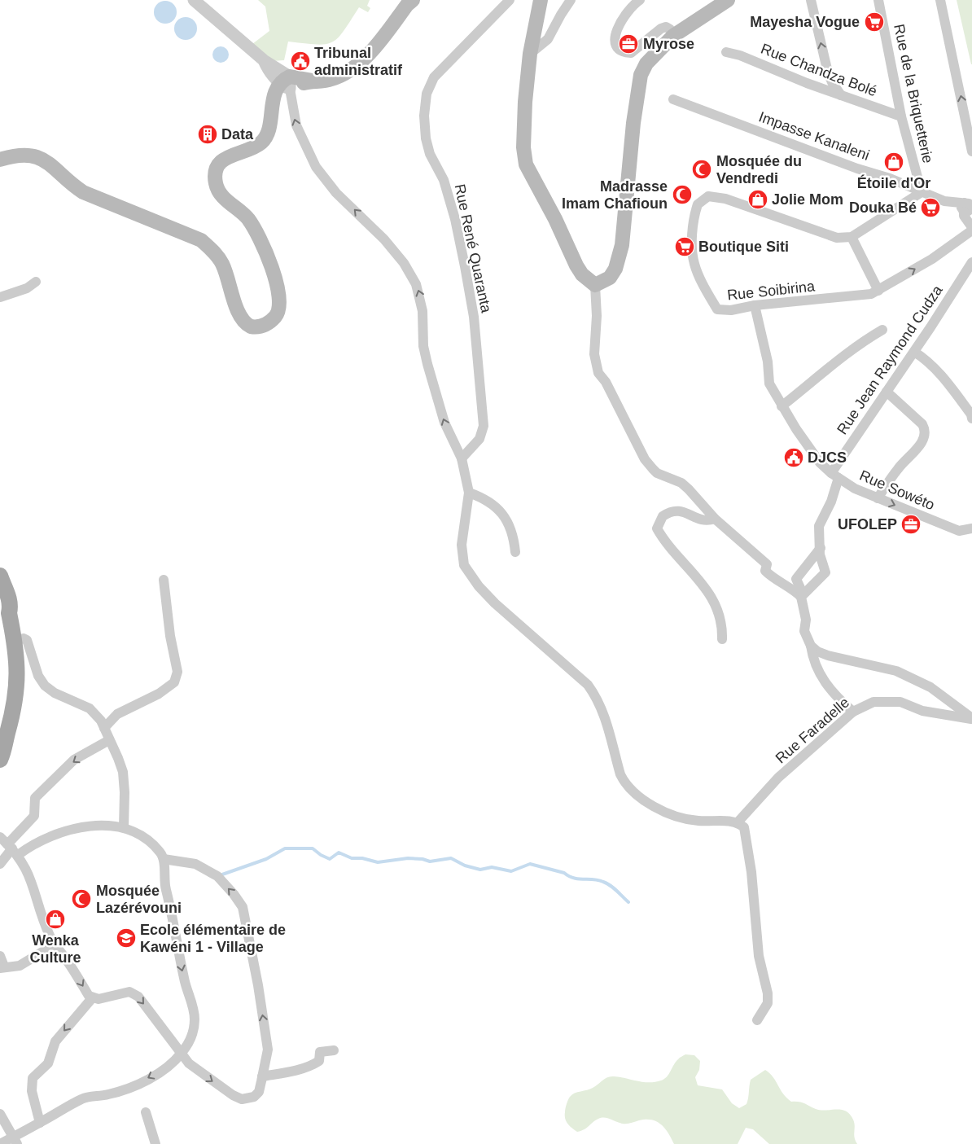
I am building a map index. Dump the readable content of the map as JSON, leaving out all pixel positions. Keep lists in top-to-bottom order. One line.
{"streets":{"street":["Rue Chandza Bolé","Rue de la Briquetterie","Impasse Kanaleni","Rue René Quaranta","Rue Soibirina","Rue Jean Raymond Cudza","Rue Sowéto","Rue Faradelle"]},"crossings":[["Rue Chandza Bolé","Rue de la Briquetterie"],["Rue de la Briquetterie","Impasse Kanaleni"],["Rue Soibirina","Rue Sowéto"],["Rue Jean Raymond Cudza","Rue Sowéto"]],"places":{"supermarket":["Mayesha Vogue","Douka Bé","Boutique Siti"],"office":["Myrose","UFOLEP"],"public building":["Tribunal administratif","DJCS"],"building":["Data"],"shop":["Étoile d'Or","Jolie Mom","Wenka Culture"],"mosque":["Mosquée du Vendredi","Madrasse Imam Chafioun","Mosquée Lazérévouni"],"school or university":["Ecole élémentaire de Kawéni 1 - Village"]}}
